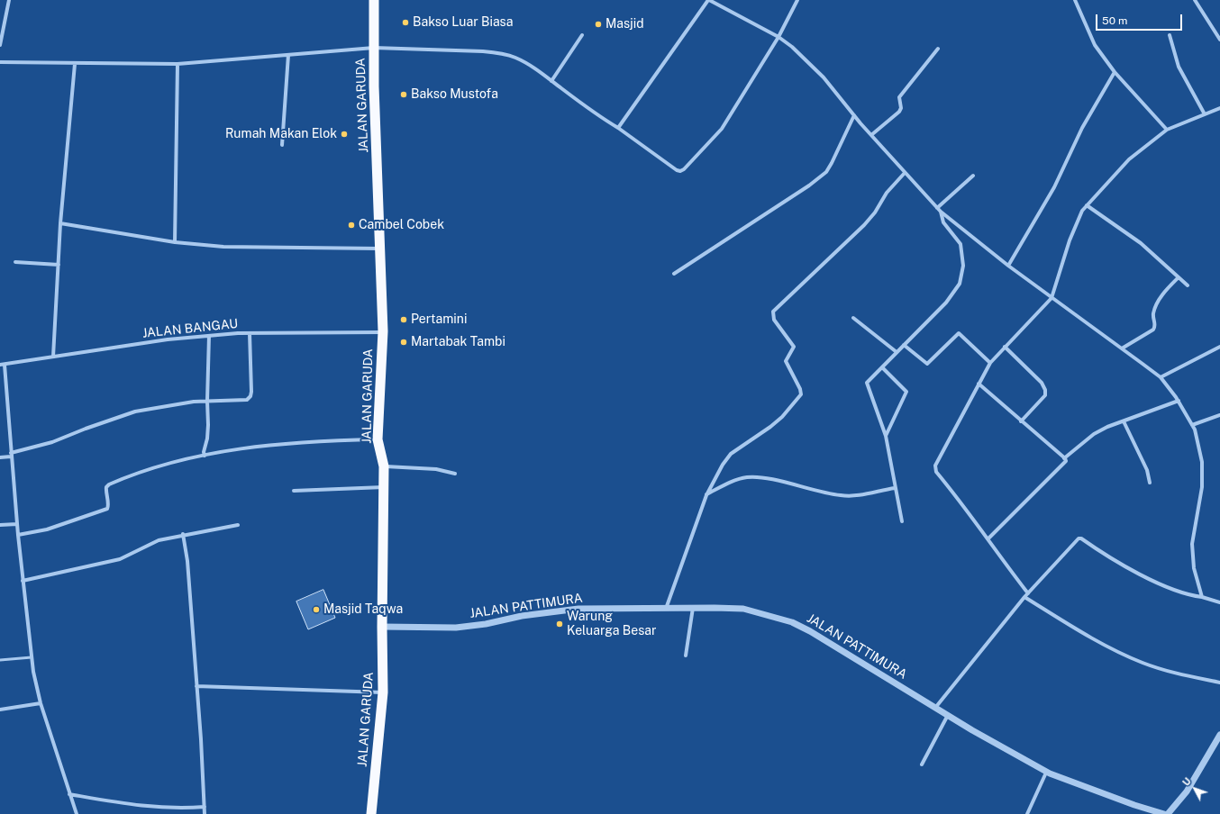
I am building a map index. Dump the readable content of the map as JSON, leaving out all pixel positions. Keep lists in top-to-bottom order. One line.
{"streets":{"highway":["JALAN GARUDA"],"street":["JALAN BANGAU","JALAN PATTIMURA"]},"crossings":[["JALAN GARUDA","JALAN BANGAU"],["JALAN GARUDA","JALAN PATTIMURA"]],"places":["Bakso Luar Biasa","Masjid","Bakso Mustofa","Rumah Makan Elok","Cambel Cobek","Pertamini","Martabak Tambi","Masjid Taqwa","Warung Keluarga Besar"],"scale_bar":"50 m","north":"top left"}
